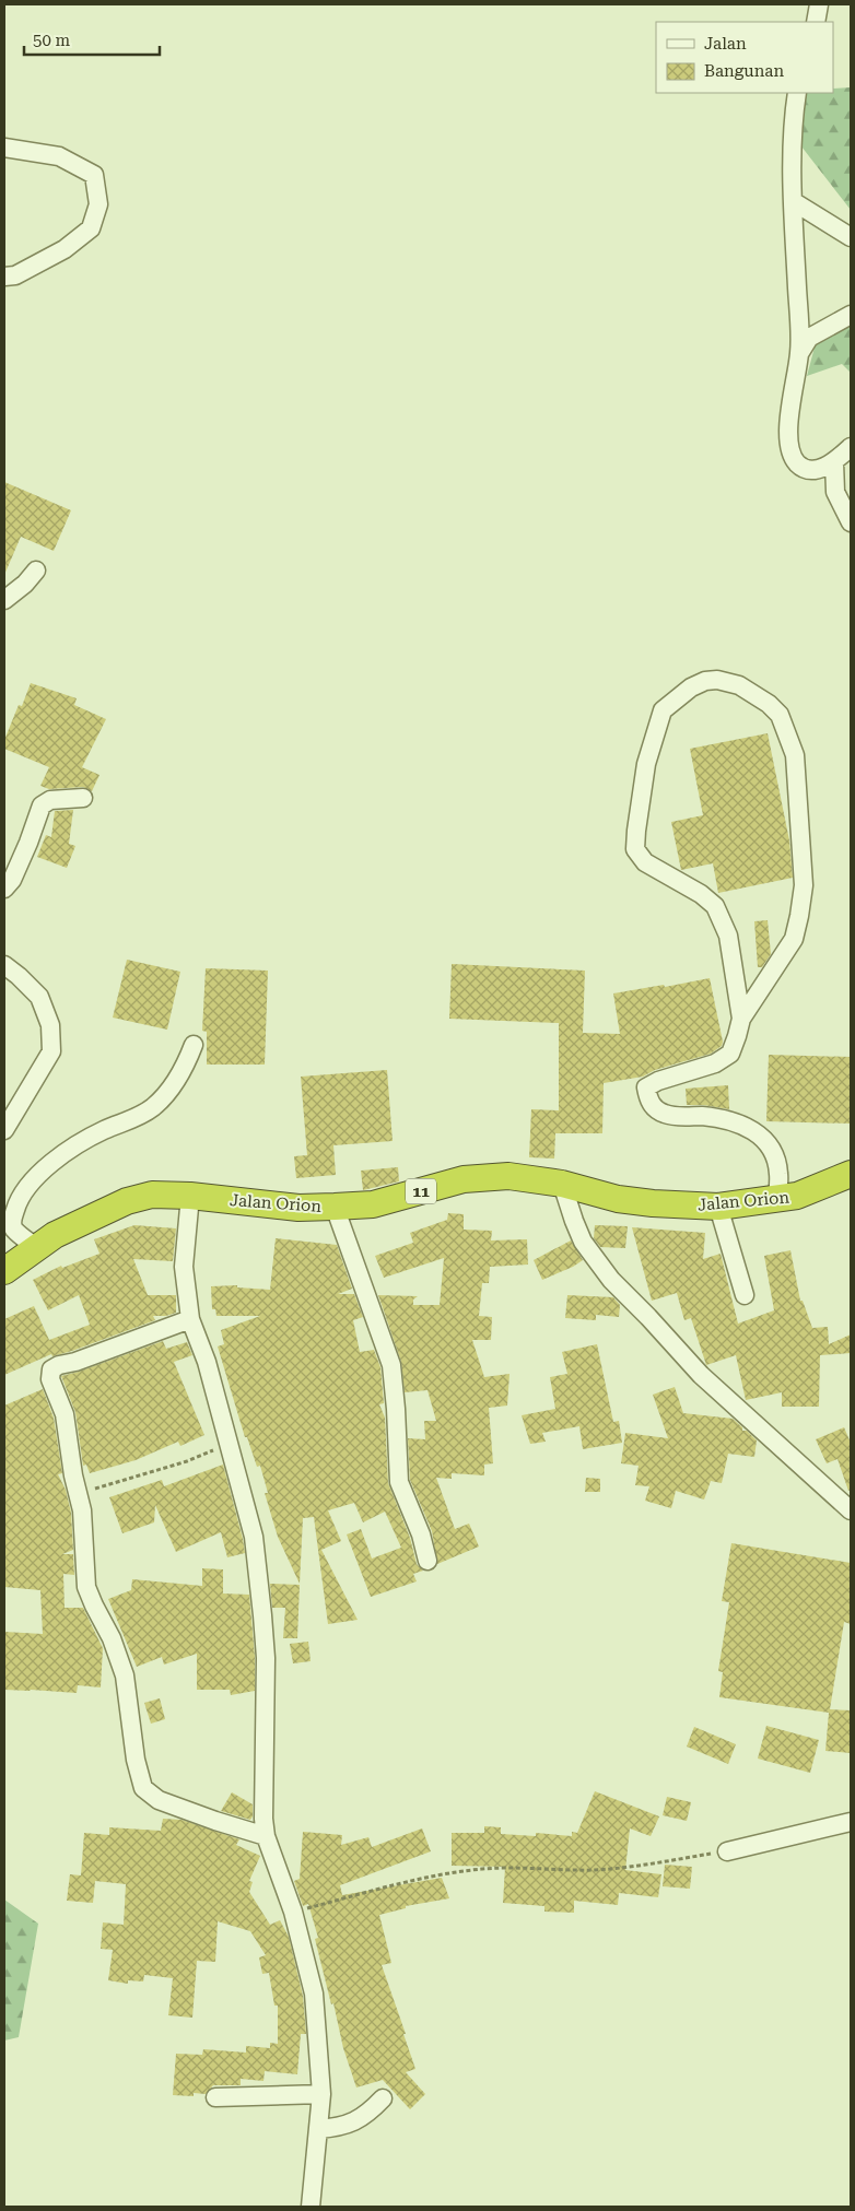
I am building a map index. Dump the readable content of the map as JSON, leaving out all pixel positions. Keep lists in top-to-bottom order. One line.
{"streets":{"highway":["11","Jalan Orion"]},"legend":["Jalan","Bangunan"],"scale_bar":"50 m"}
